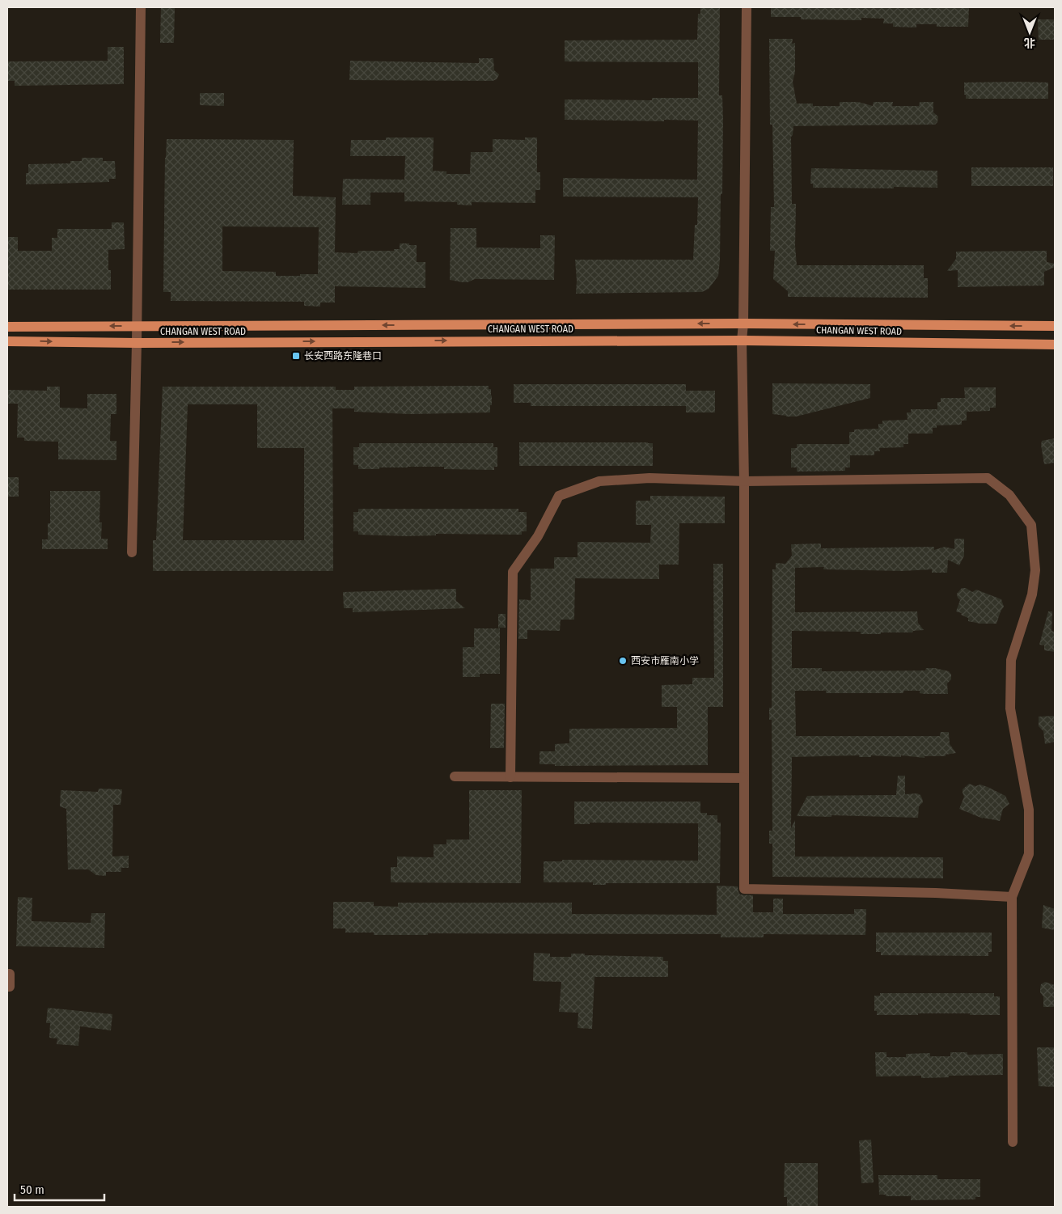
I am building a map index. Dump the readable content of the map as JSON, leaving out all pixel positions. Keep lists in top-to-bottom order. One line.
{"streets":{"main road":["CHANGAN WEST ROAD"]},"places":{"transit":["长安西路东隆巷口"],"other":["西安市雁南小学"]},"scale_bar":"50 m","north":"bottom"}
